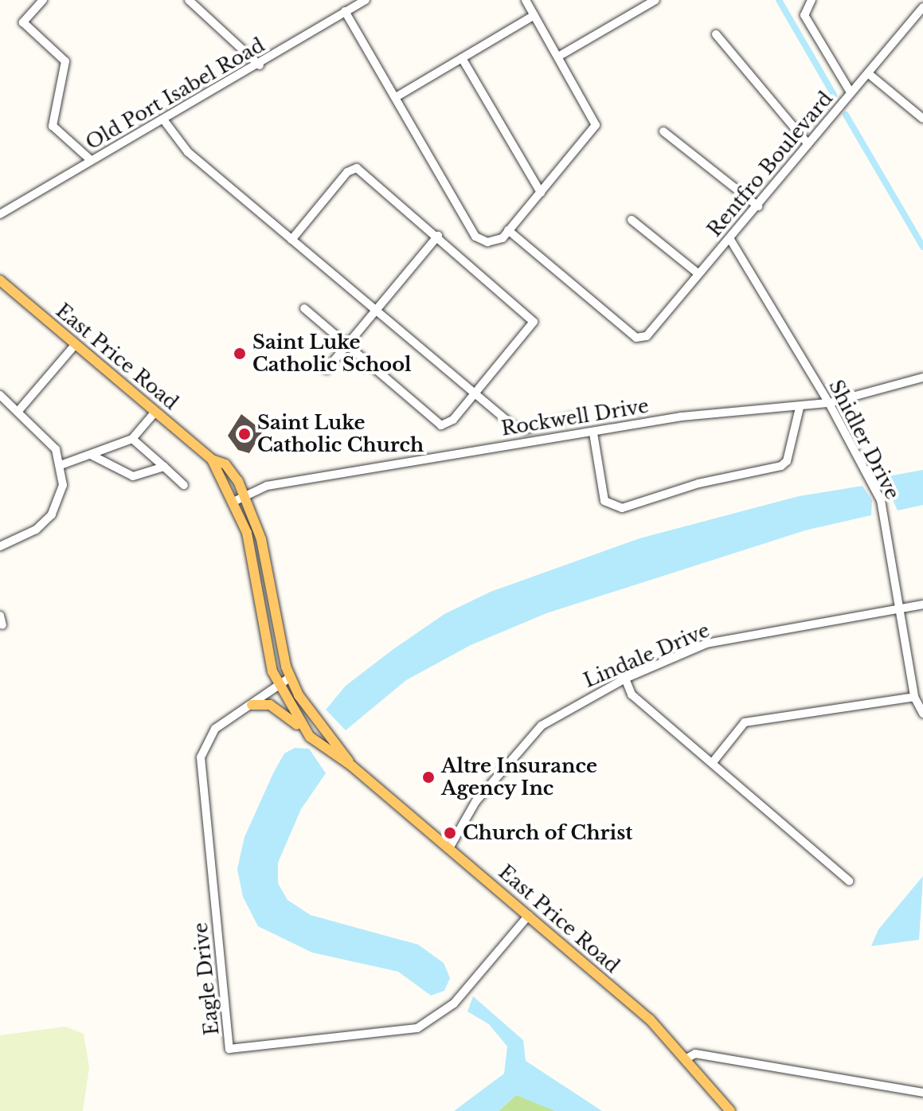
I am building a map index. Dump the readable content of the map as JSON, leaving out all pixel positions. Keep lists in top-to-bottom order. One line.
{"streets":{"main road":["East Price Road"],"street":["Old Port Isabel Road","Rentfro Boulevard","Rockwell Drive","Shidler Drive","Lindale Drive","Eagle Drive"]},"crossings":[["Rentfro Boulevard","Shidler Drive"],["East Price Road","Rockwell Drive"],["East Price Road","Lindale Drive"],["East Price Road","Eagle Drive"],["Rockwell Drive","Shidler Drive"],["Shidler Drive","Lindale Drive"]],"places":["Saint Luke Catholic School","Saint Luke Catholic Church","Altre Insurance Agency Inc","Church of Christ"]}
